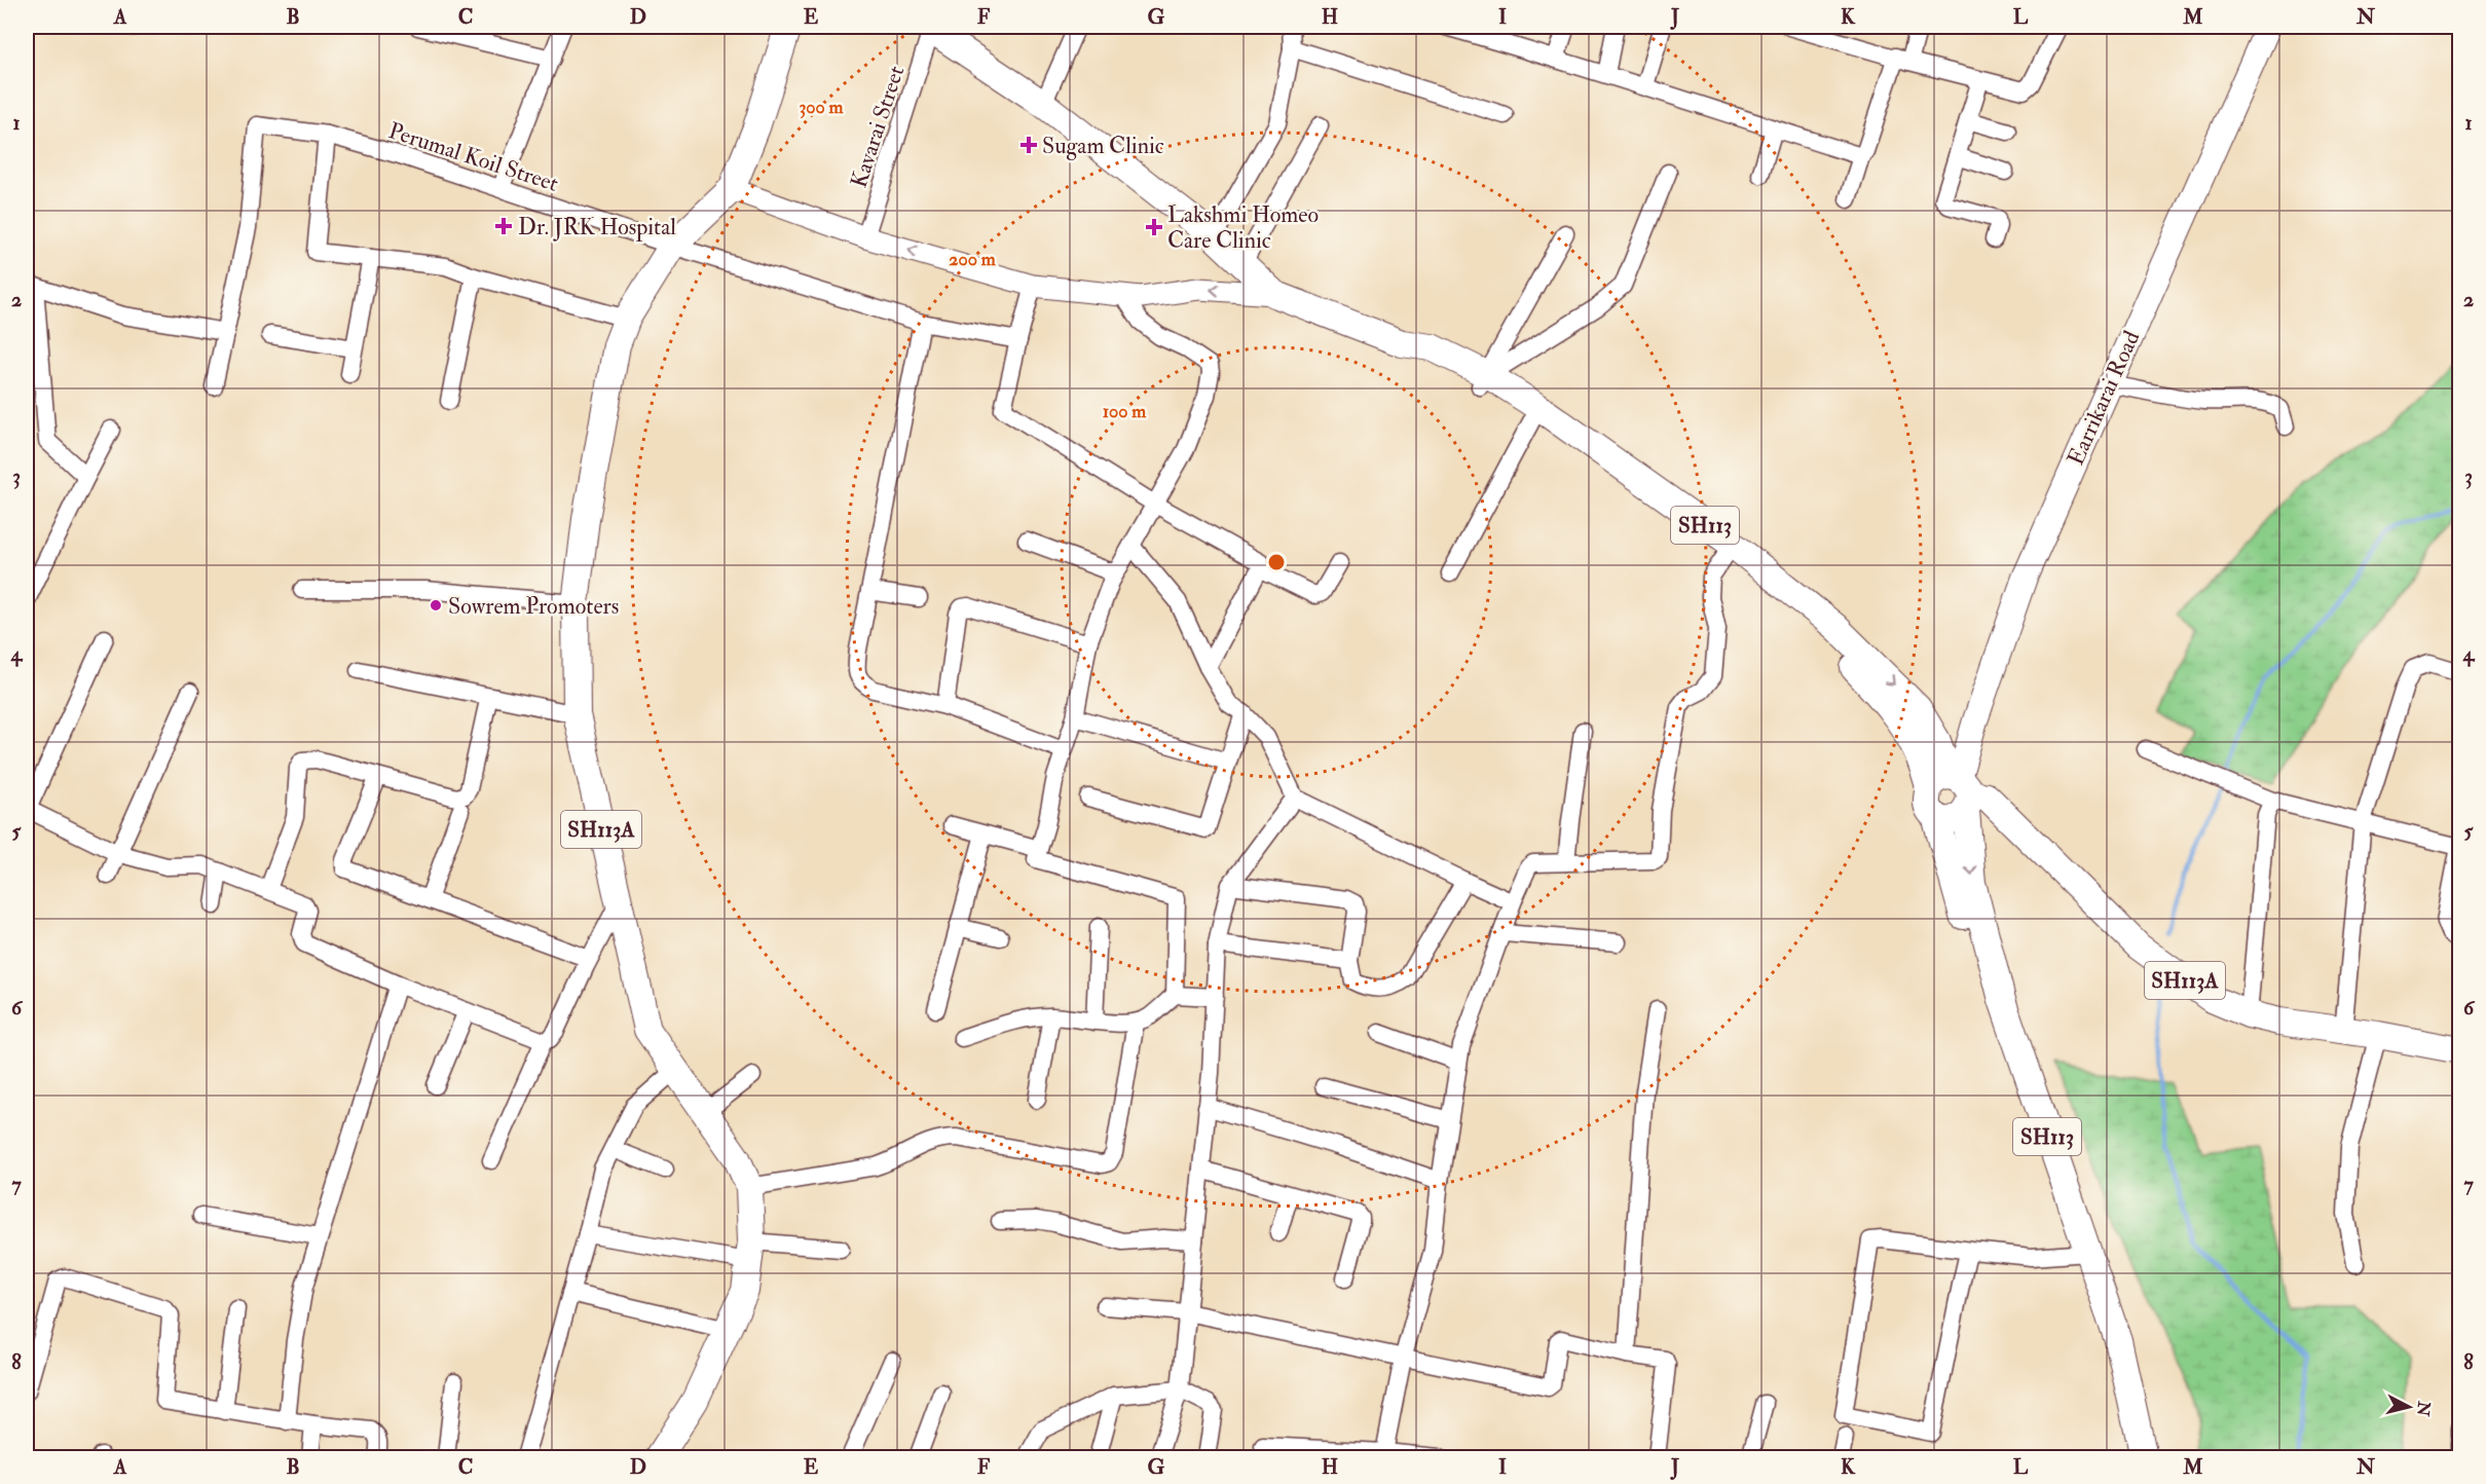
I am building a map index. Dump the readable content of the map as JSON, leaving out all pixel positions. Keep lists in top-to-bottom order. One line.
{"streets":{"main road":["Earrikarai Road","SH113","SH113A"],"street":["Kavarai Street","Perumal Koil Street"]},"crossings":[["Kavarai Street","SH113"],["Perumal Koil Street","SH113A"],["Earrikarai Road","SH113"],["Earrikarai Road","SH113A"],["SH113","SH113A"]],"places":{"health":["Sugam Clinic","Dr. JRK Hospital","Lakshmi Homeo Care Clinic"],"other":["Sowrem Promoters"]},"north":"right","grid":{"columns":["A","B","C","D","E","F","G","H","I","J","K","L","M","N"],"rows":["1","2","3","4","5","6","7","8"]},"rings":["300 m","200 m","100 m"]}
